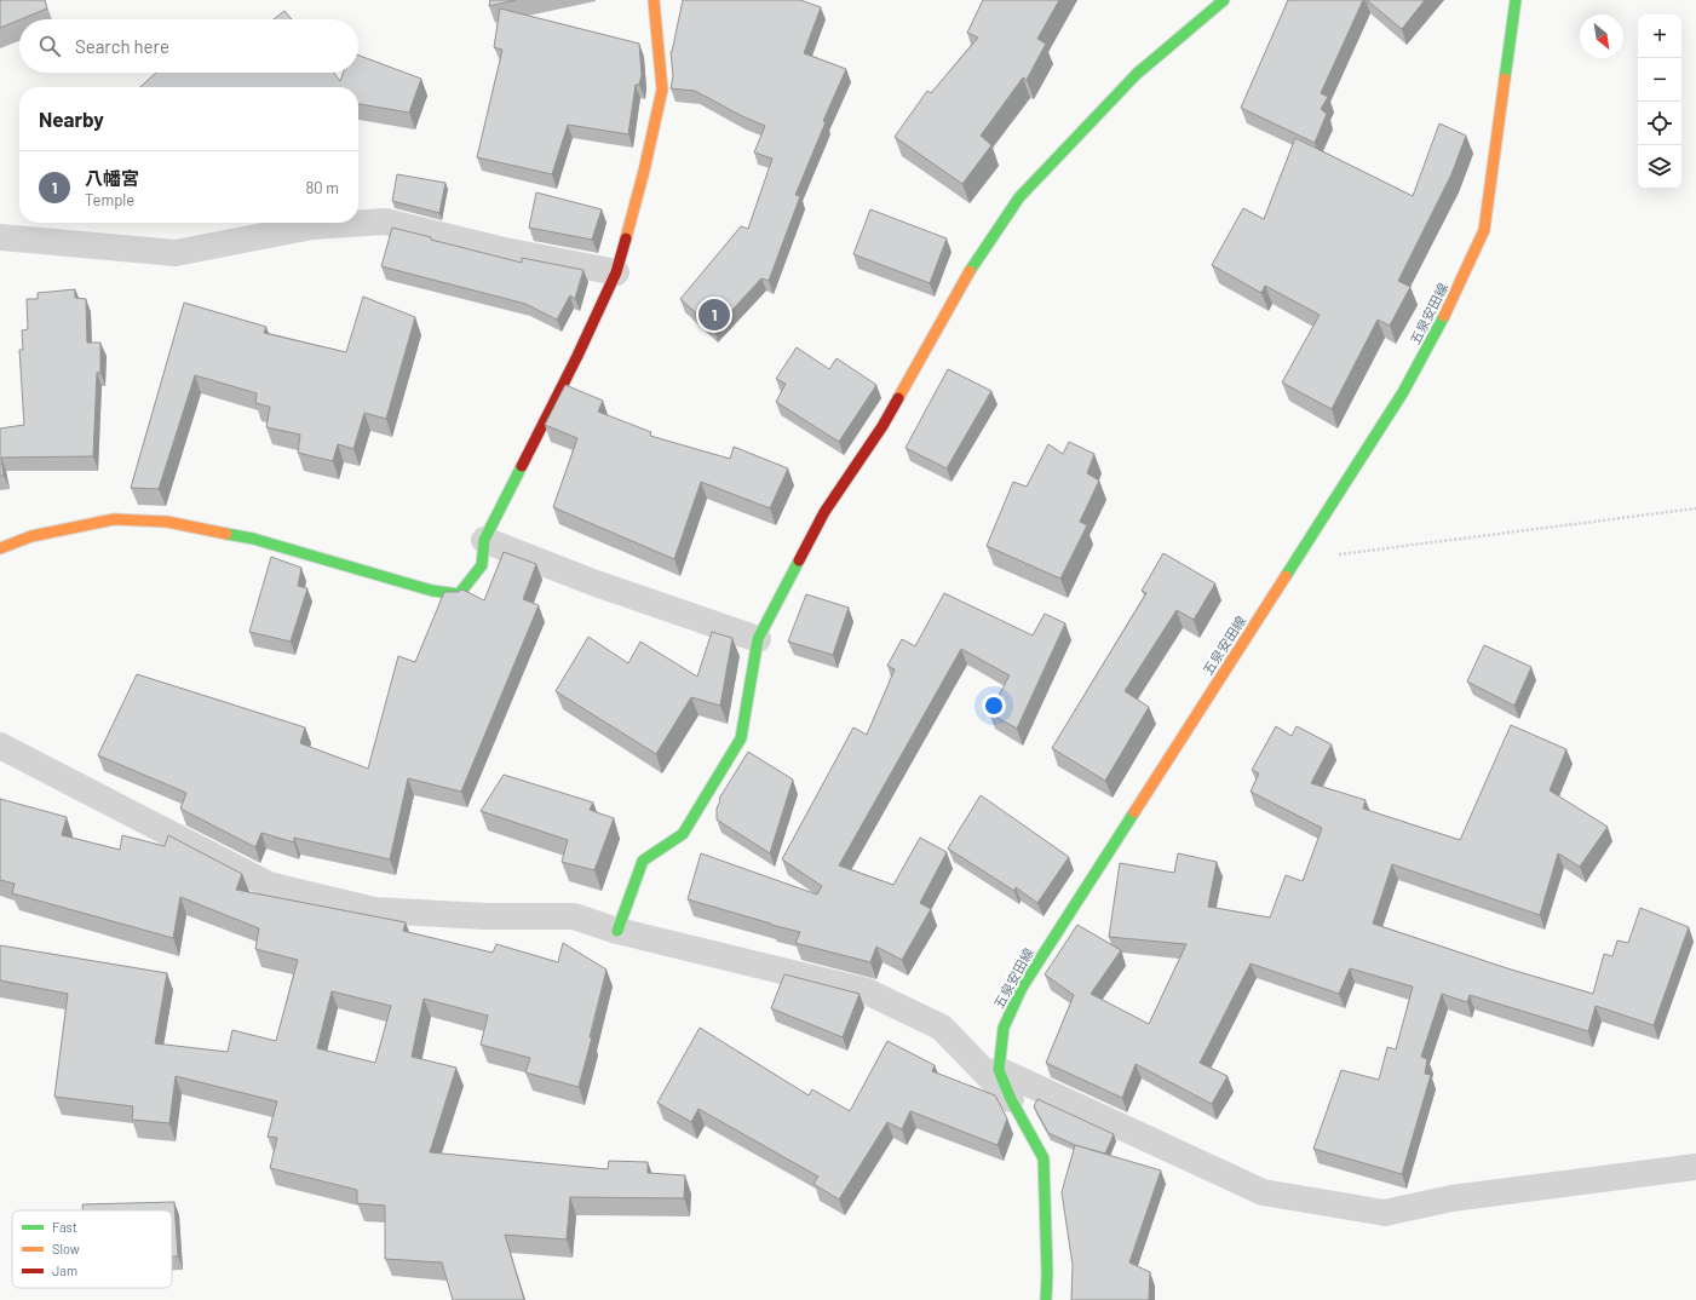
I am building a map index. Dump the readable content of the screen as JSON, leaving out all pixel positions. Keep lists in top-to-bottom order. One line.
{"streets":{"street":["五泉安田線"]},"legend":["Fast","Slow","Jam"],"north":"bottom right","page":{"map_buttons":["+","−"],"search":"Search here","heading":"Nearby","list":[{"mark":"1","name":"八幡宮","note":"Temple","value":"80 m"}],"pins":"1"}}
